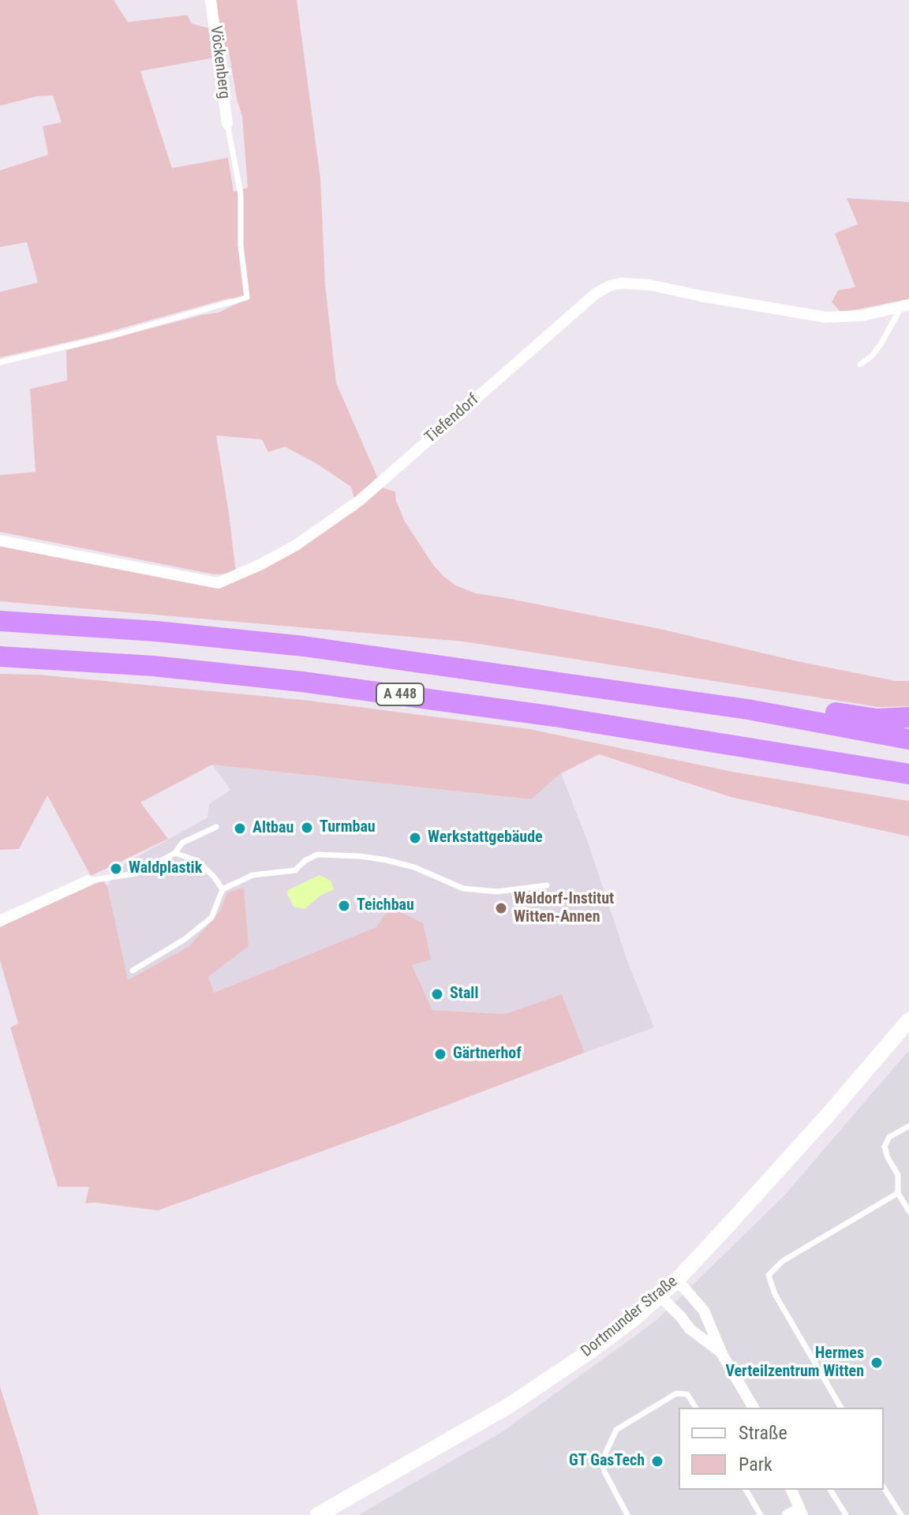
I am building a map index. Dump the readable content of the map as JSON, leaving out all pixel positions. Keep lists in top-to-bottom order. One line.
{"streets":{"highway":["A 448"],"main road":["Dortmunder Straße"],"street":["Vöckenberg","Tiefendorf"]},"places":["Turmbau","Altbau","Werkstattgebäude","Waldplastik","Teichbau","Waldorf-Institut Witten-Annen","Stall","Gärtnerhof","Hermes Verteilzentrum Witten","GT GasTech"],"legend":["Straße","Park"]}
